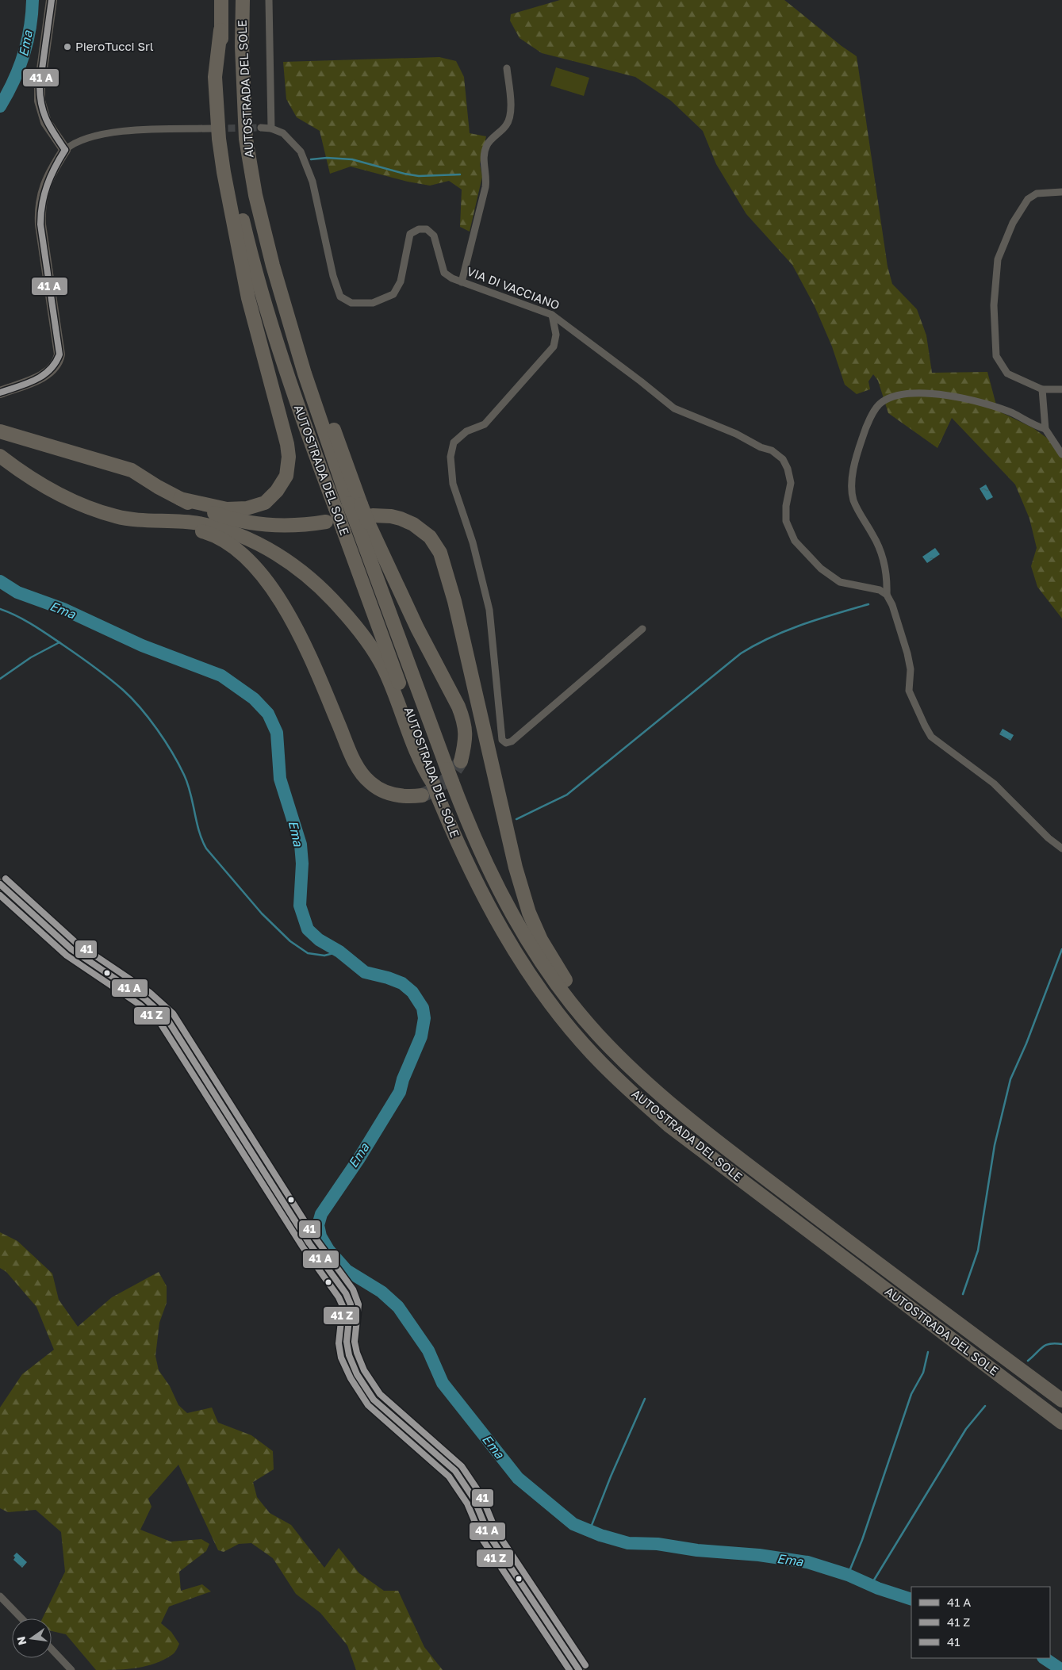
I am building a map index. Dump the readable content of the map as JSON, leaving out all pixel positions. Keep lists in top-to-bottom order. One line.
{"streets":{"highway":["AUTOSTRADA DEL SOLE"],"street":["VIA DI VACCIANO"]},"water":["Ema"],"places":["PieroTucci Srl"],"lines":["transit line 41"],"legend":["41 A","41 Z","41"],"north":"left"}
